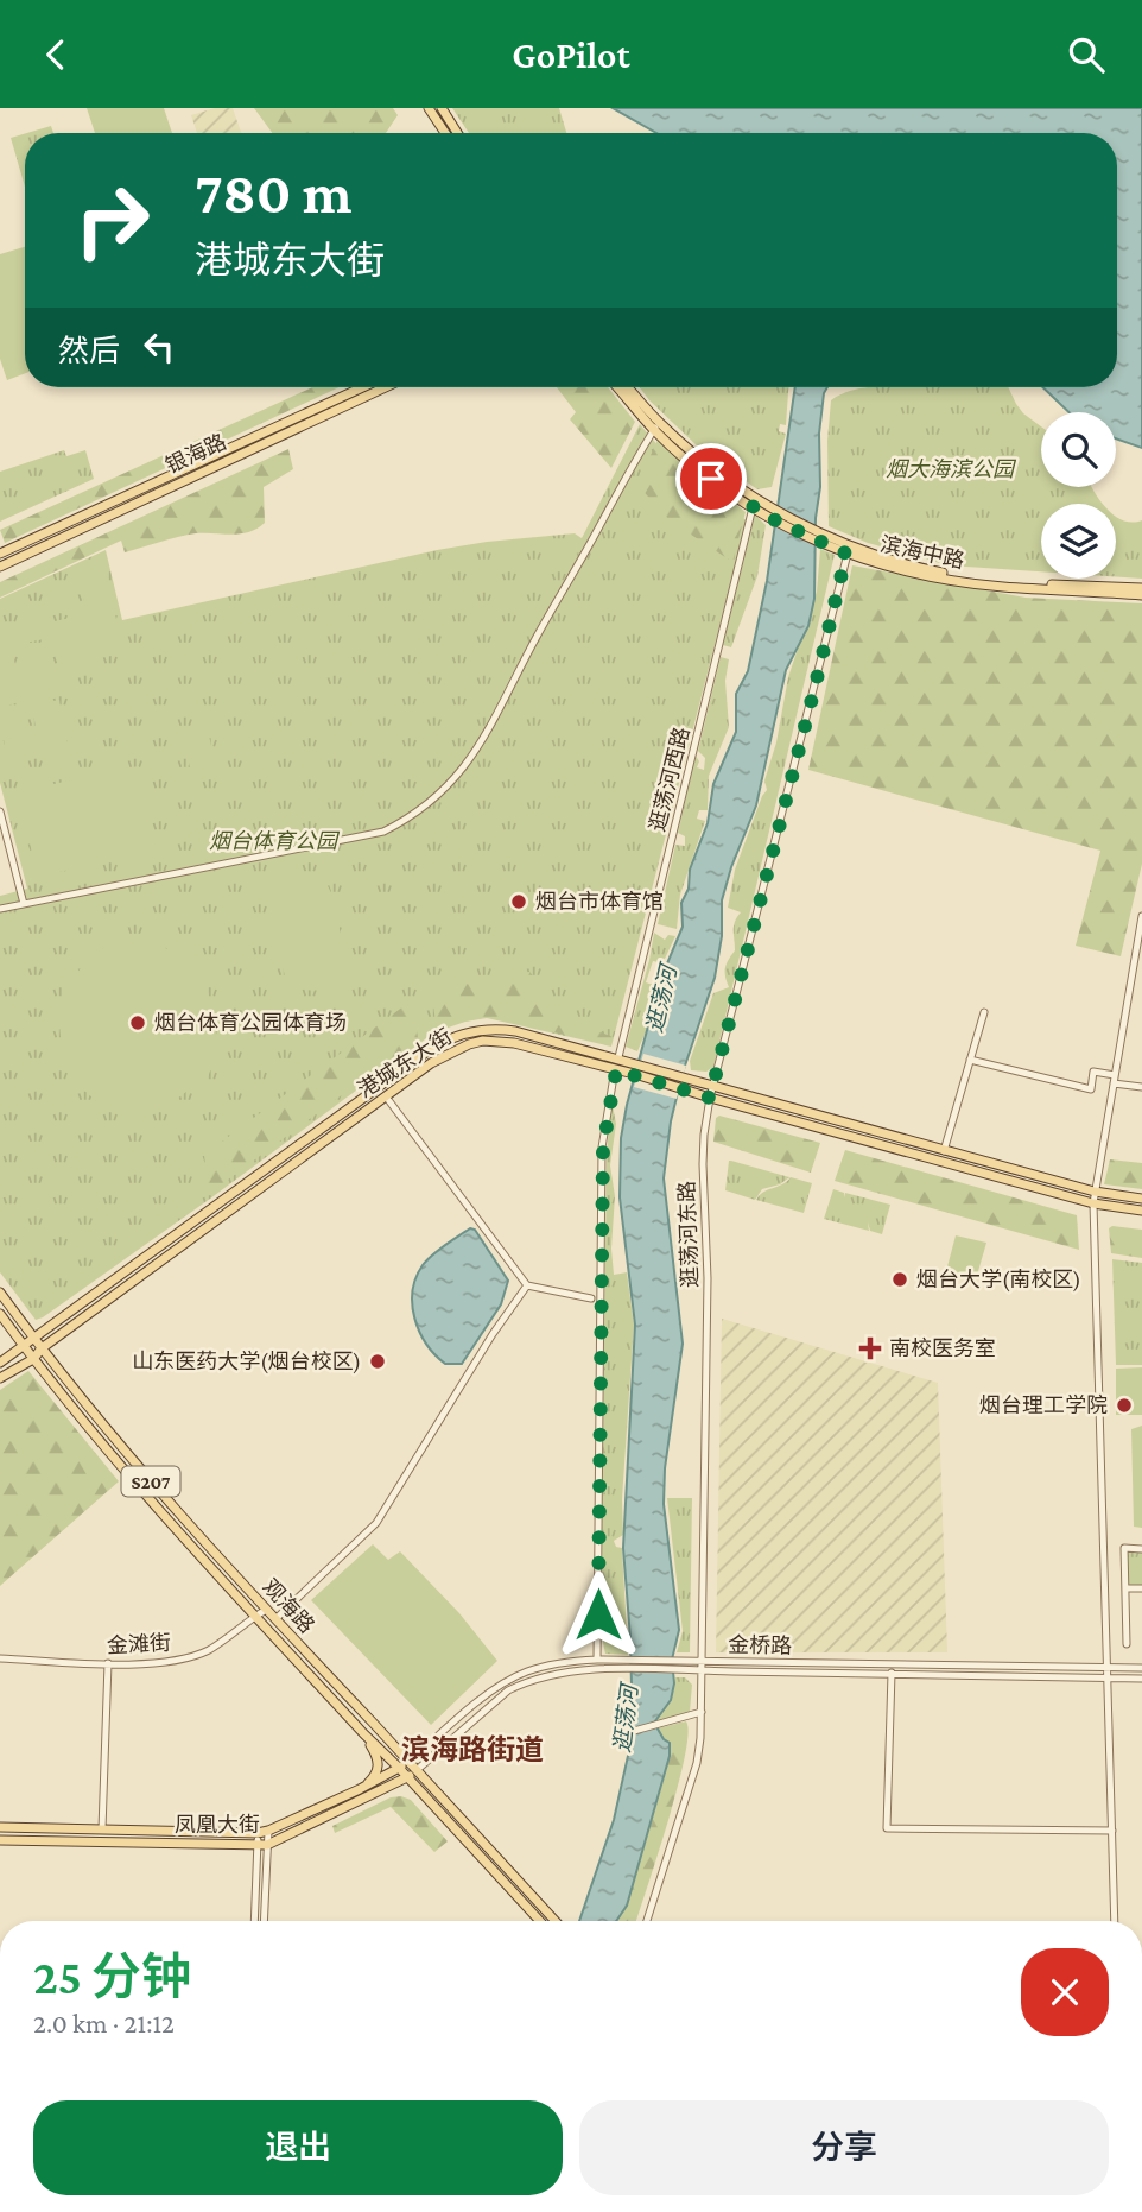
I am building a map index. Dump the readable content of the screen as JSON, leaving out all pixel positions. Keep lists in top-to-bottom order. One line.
{"streets":{"main road":["银海路","滨海中路","港城东大街","S207","观海路","凤凰大街"],"street":["逛荡河西路","逛荡河东路","金滩街","金桥路"]},"crossings":[["滨海中路","逛荡河西路"],["滨海中路","逛荡河东路"],["逛荡河西路","港城东大街"],["港城东大街","逛荡河东路"],["港城东大街","观海路"],["逛荡河东路","金桥路"],["观海路","金滩街"],["观海路","金桥路"],["观海路","凤凰大街"],["金桥路","凤凰大街"]],"districts":["滨海路街道"],"water":["逛荡河"],"parks":["烟大海滨公园","烟台体育公园"],"places":{"other":["烟台市体育馆","烟台体育公园体育场","烟台大学(南校区)","山东医药大学(烟台校区)","烟台理工学院"],"health":["南校医务室"]},"page":{"header":"GoPilot","turn":["780 m","港城东大街"],"then":"然后","heading":["25 分钟","2.0 km · 21:12"],"buttons":["退出","分享"]}}
